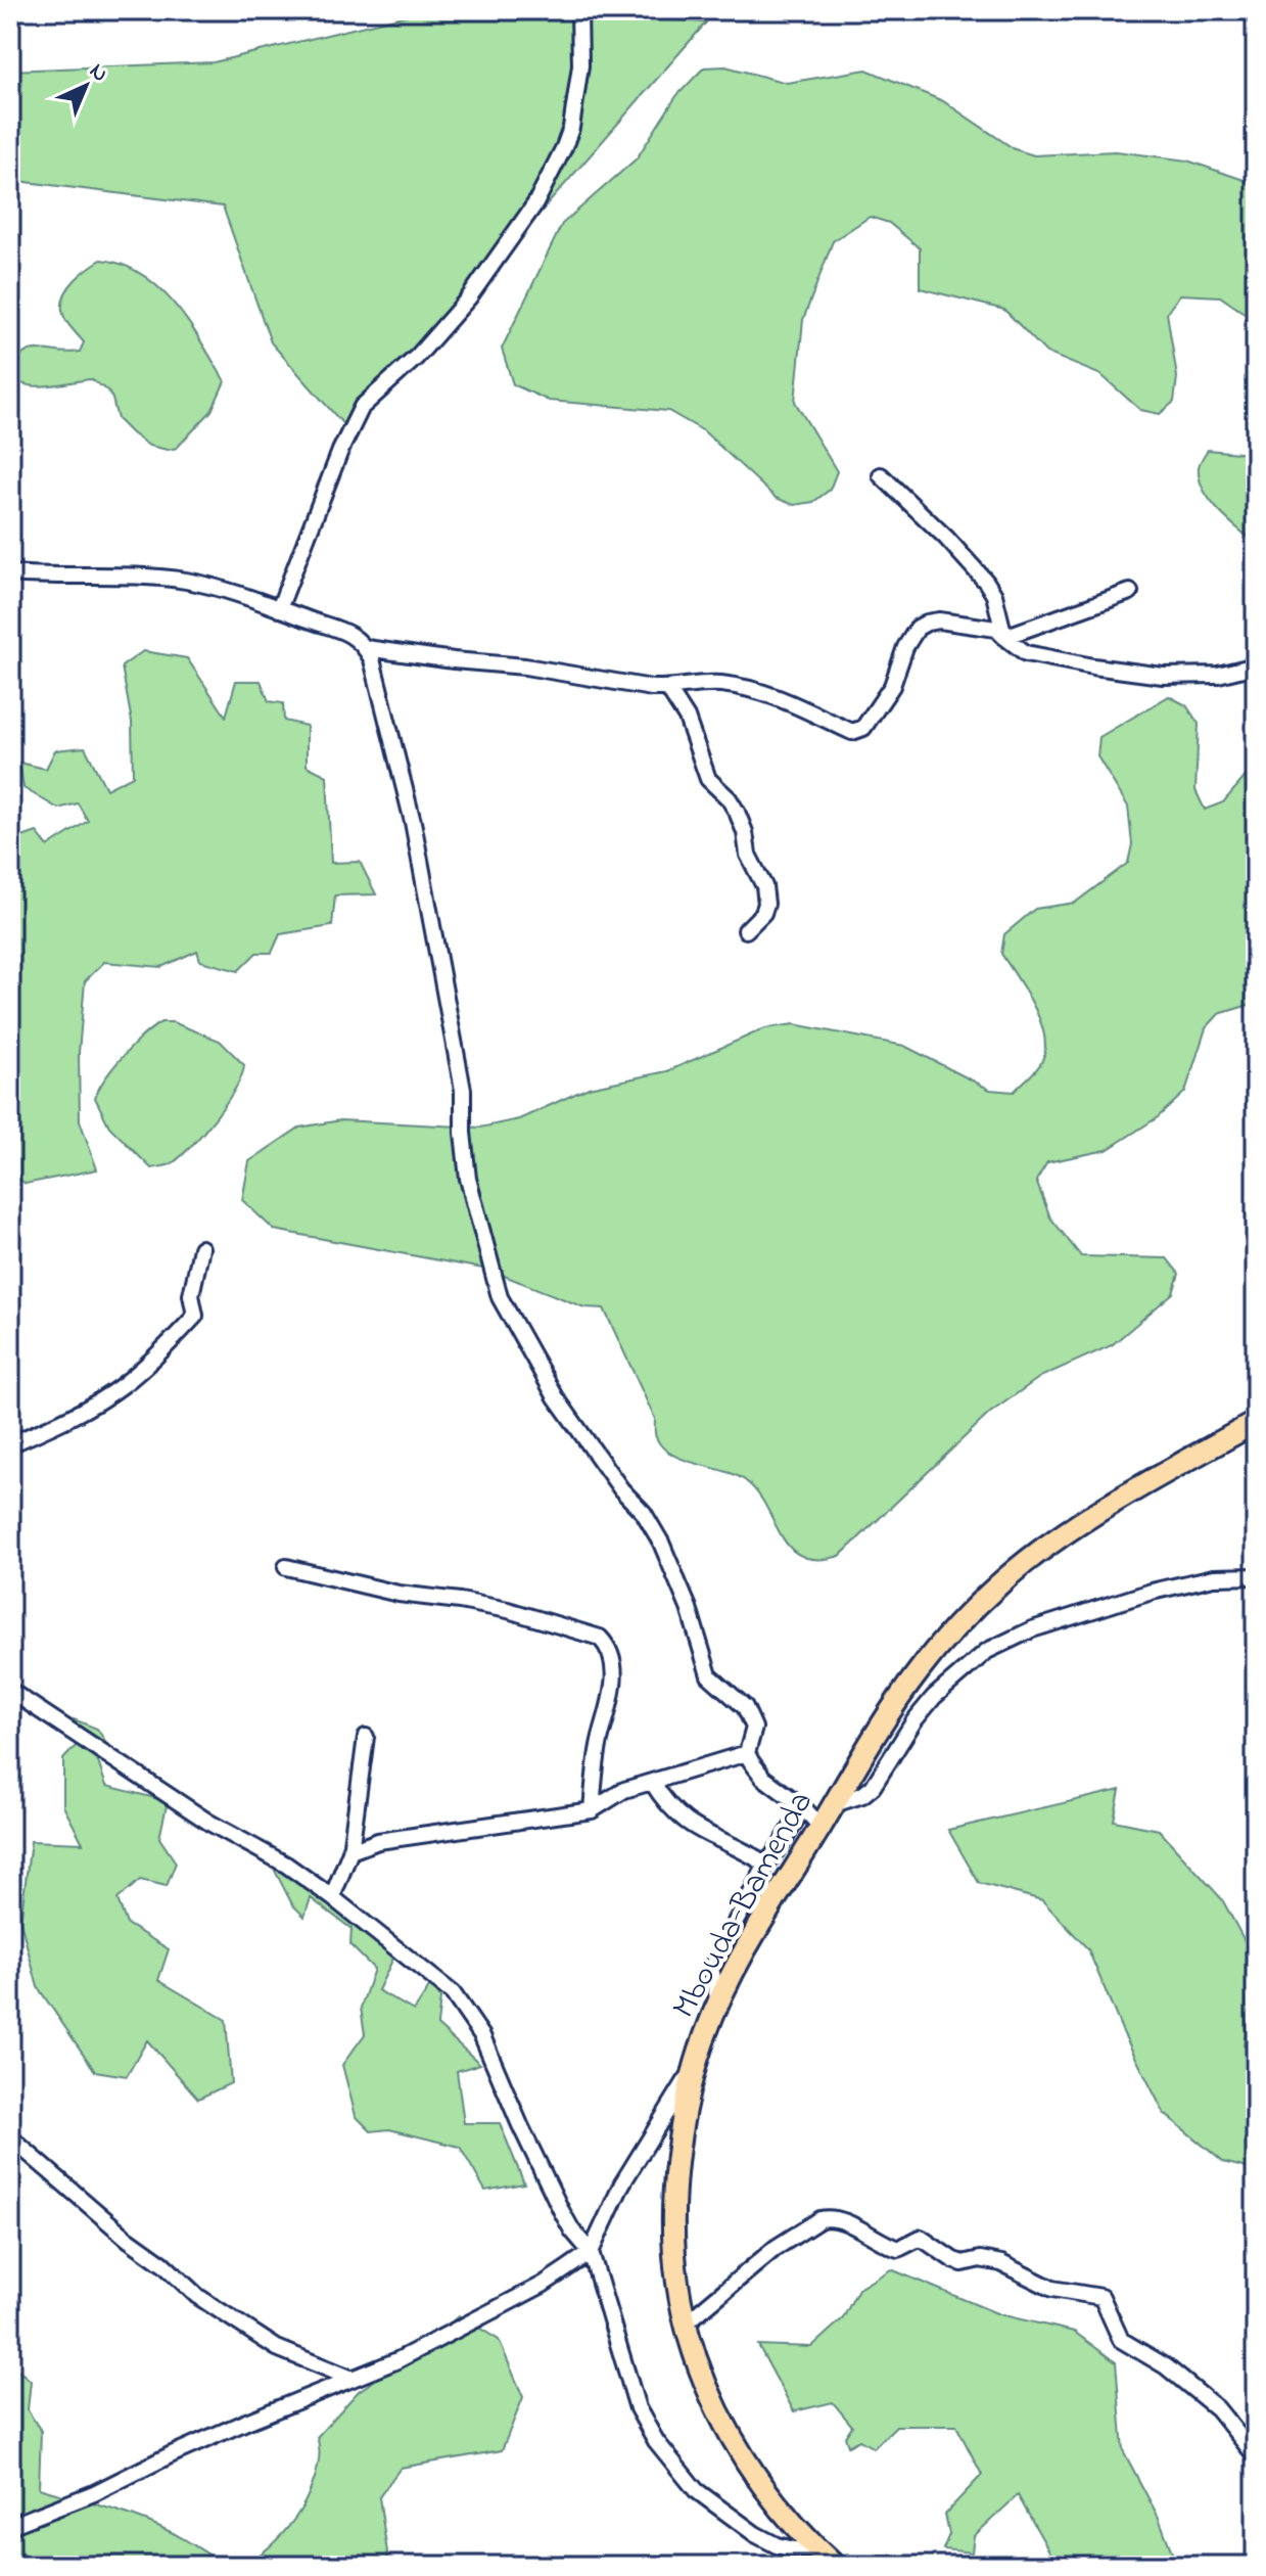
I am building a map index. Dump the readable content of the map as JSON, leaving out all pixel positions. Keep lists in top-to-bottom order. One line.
{"streets":{"highway":["Mbouda-Bamenda"]},"north":"top right"}
